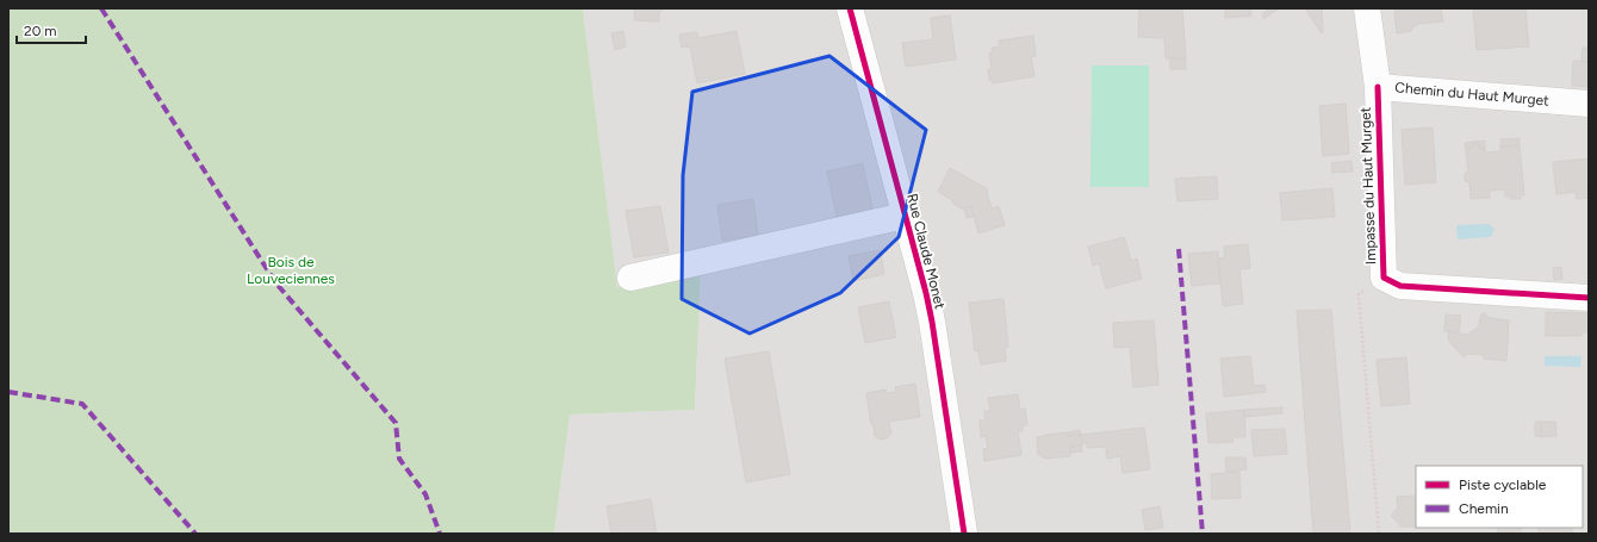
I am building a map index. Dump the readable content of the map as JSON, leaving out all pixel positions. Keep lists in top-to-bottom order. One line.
{"streets":{"street":["Chemin du Haut Murget","Impasse du Haut Murget","Rue Claude Monet"]},"crossings":[["Chemin du Haut Murget","Impasse du Haut Murget"]],"parks":["Bois de Louveciennes"],"legend":["Piste cyclable","Chemin"],"scale_bar":"20 m"}
